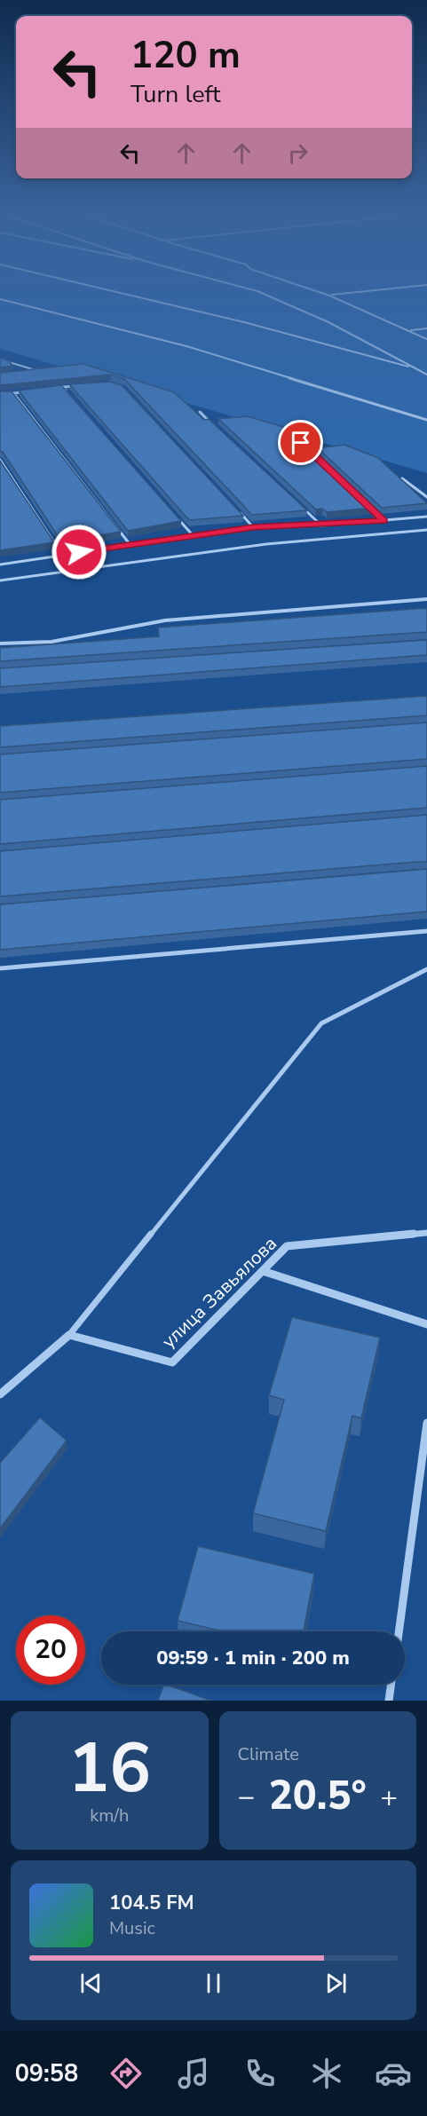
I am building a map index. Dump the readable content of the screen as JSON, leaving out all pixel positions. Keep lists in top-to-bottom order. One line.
{"streets":{"street":["улица Завьялова"]},"page":{"turn":["120 m","Turn left"],"limit":"20","trip":"09:59 · 1 min · 200 m","tile":[["16","km/h"],"Climate"],"heat":["−","20.5°","+"],"song":["104.5 FM","Music"],"tabs":"09:58"}}
